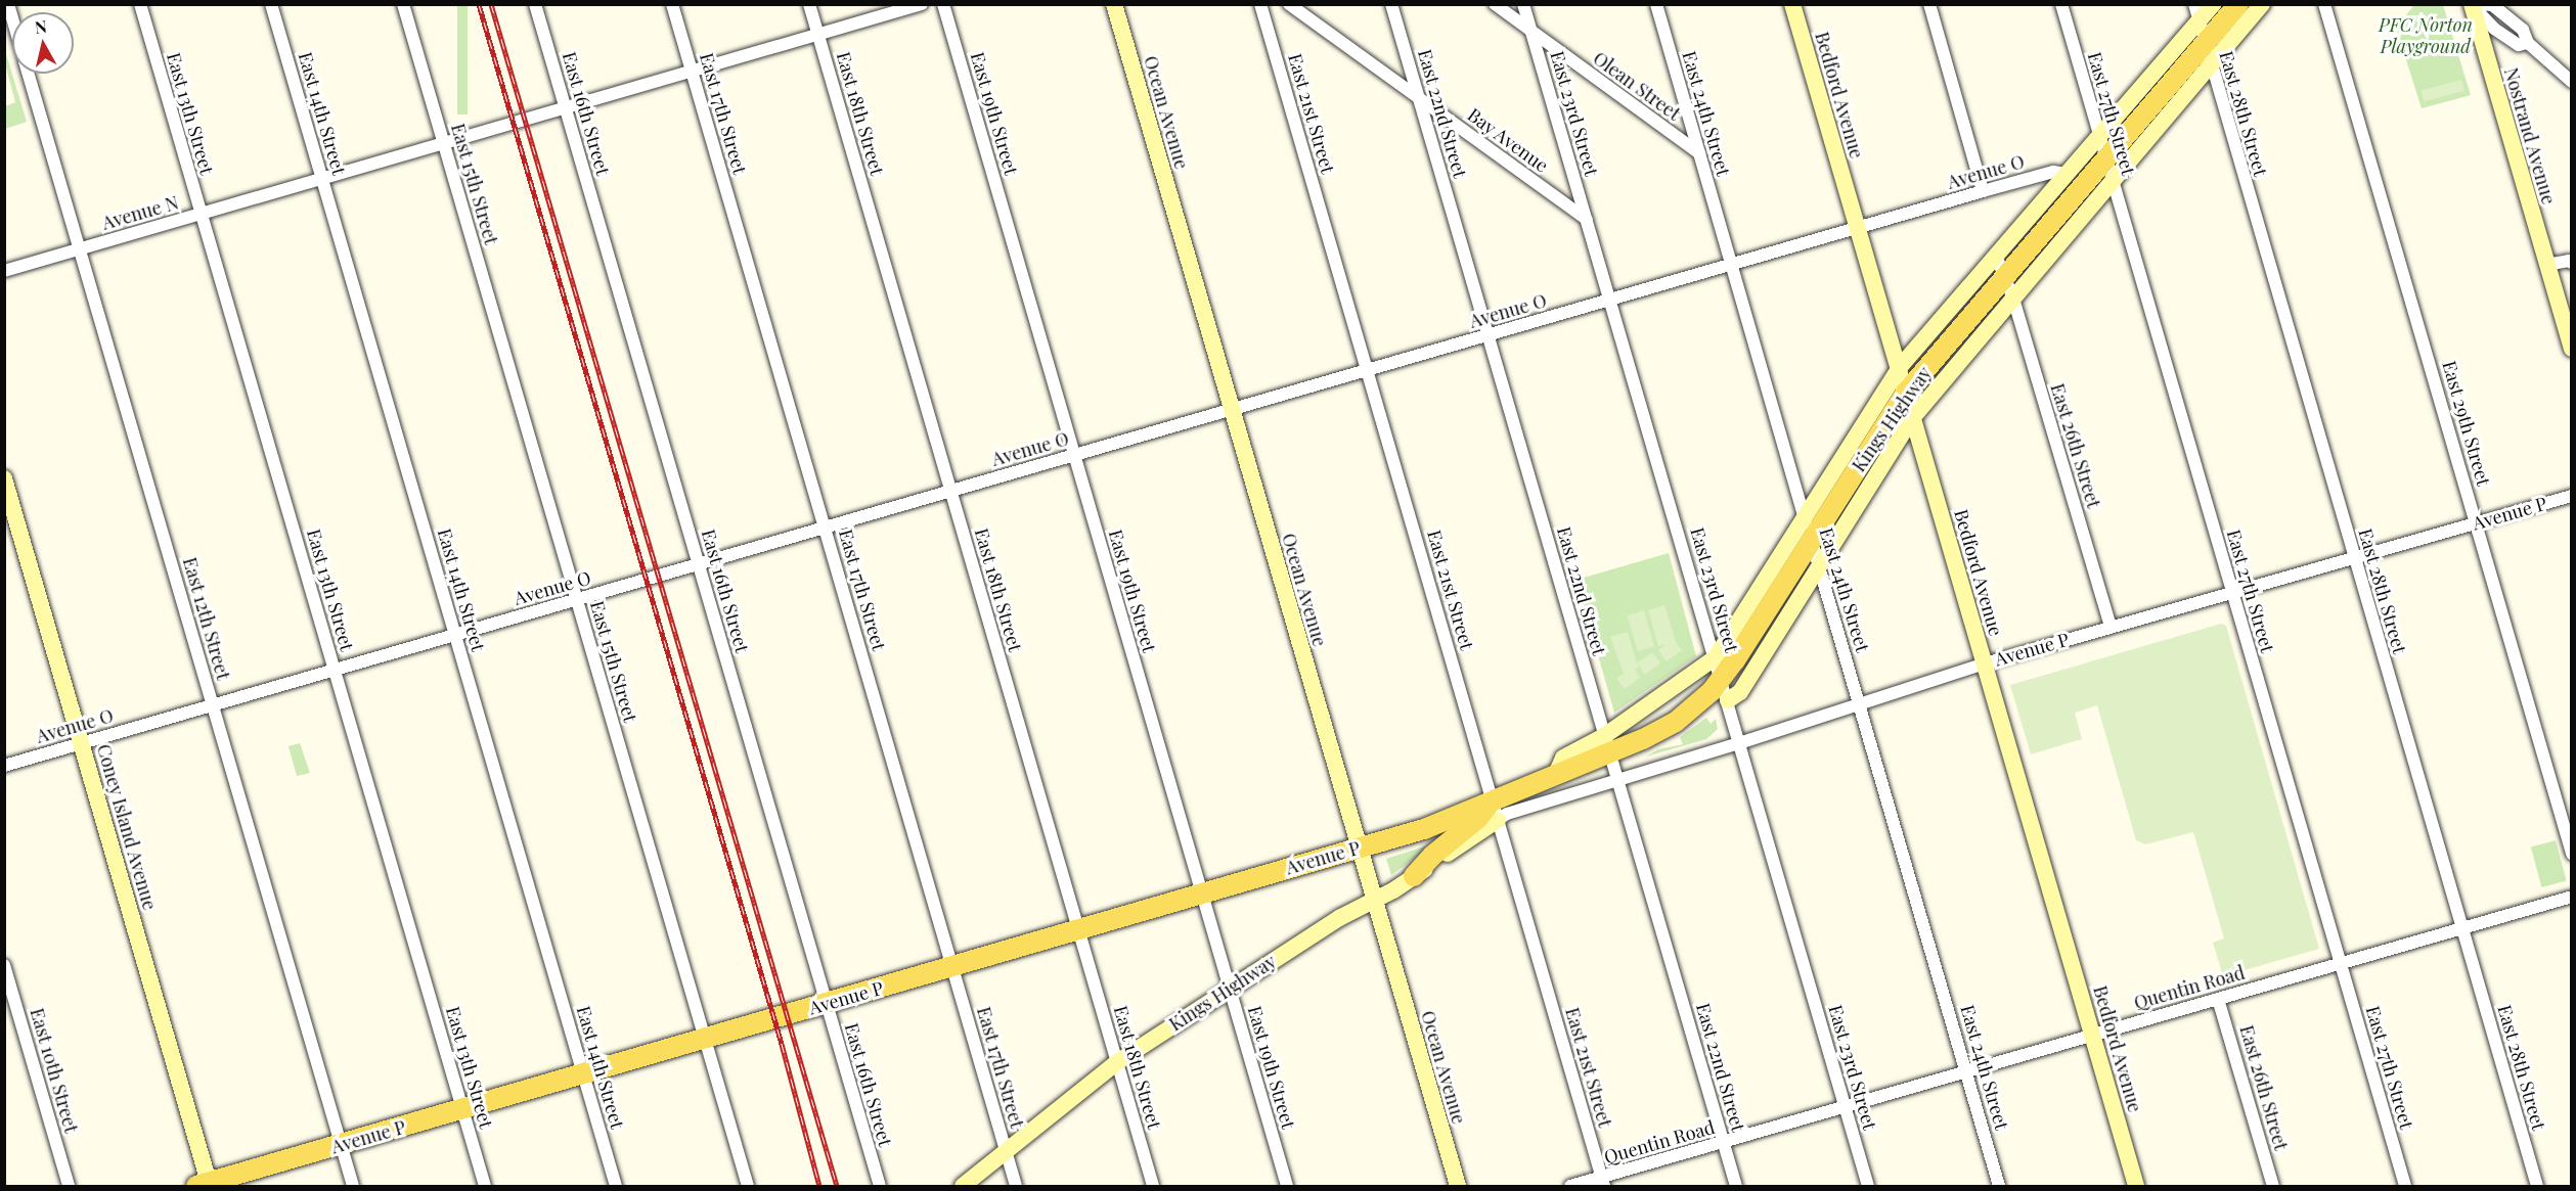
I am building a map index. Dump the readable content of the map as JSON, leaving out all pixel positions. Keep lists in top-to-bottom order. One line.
{"streets":{"main road":["Bedford Avenue","Ocean Avenue","Nostrand Avenue","Kings Highway","Avenue P","Coney Island Avenue"],"street":["Olean Street","East 13th Street","East 14th Street","East 16th Street","East 17th Street","East 18th Street","East 19th Street","East 21st Street","East 22nd Street","East 23rd Street","East 24th Street","East 27th Street","East 28th Street","Bay Avenue","Avenue O","East 15th Street","Avenue N","East 29th Street","East 26th Street","East 12th Street","Quentin Road","East 10th Street"]},"crossings":[["Olean Street","East 23rd Street"],["Olean Street","East 24th Street"],["Bedford Avenue","Avenue O"],["Bedford Avenue","Kings Highway"],["Bedford Avenue","Avenue P"],["Bedford Avenue","Quentin Road"],["Ocean Avenue","Avenue O"],["Ocean Avenue","Kings Highway"],["Ocean Avenue","Avenue P"],["East 13th Street","Avenue O"],["East 13th Street","Avenue N"],["East 13th Street","Avenue P"],["East 14th Street","Avenue O"],["East 14th Street","Avenue N"],["East 14th Street","Avenue P"],["East 16th Street","Avenue O"],["East 16th Street","Avenue N"],["East 16th Street","Avenue P"],["East 17th Street","Avenue O"],["East 17th Street","Avenue N"],["East 17th Street","Kings Highway"],["East 17th Street","Avenue P"],["East 18th Street","Avenue O"],["East 18th Street","Avenue N"],["East 18th Street","Kings Highway"],["East 18th Street","Avenue P"],["East 19th Street","Avenue O"],["East 19th Street","Kings Highway"],["East 19th Street","Avenue P"],["East 21st Street","Avenue O"],["East 21st Street","Kings Highway"],["East 21st Street","Avenue P"],["East 21st Street","Quentin Road"],["East 22nd Street","Bay Avenue"],["East 22nd Street","Avenue O"],["East 22nd Street","Kings Highway"],["East 22nd Street","Avenue P"],["East 22nd Street","Quentin Road"],["East 23rd Street","Bay Avenue"],["East 23rd Street","Avenue O"],["East 23rd Street","Kings Highway"],["East 23rd Street","Avenue P"],["East 23rd Street","Quentin Road"],["East 24th Street","Avenue O"],["East 24th Street","Kings Highway"],["East 24th Street","Avenue P"],["East 24th Street","Quentin Road"],["East 27th Street","Kings Highway"],["East 27th Street","Avenue P"],["East 27th Street","Quentin Road"],["East 28th Street","Kings Highway"],["East 28th Street","Avenue P"],["East 28th Street","Quentin Road"],["Avenue O","East 15th Street"],["Avenue O","Kings Highway"],["Avenue O","East 12th Street"],["Avenue O","Coney Island Avenue"],["East 15th Street","Avenue N"],["East 15th Street","Avenue P"],["Avenue N","East 12th Street"],["Kings Highway","East 26th Street"],["Kings Highway","Avenue P"],["East 29th Street","Avenue P"],["East 26th Street","Avenue P"],["East 26th Street","Quentin Road"],["Avenue P","East 12th Street"],["Avenue P","Coney Island Avenue"]],"parks":["PFC Norton Playground"],"north":"top"}
